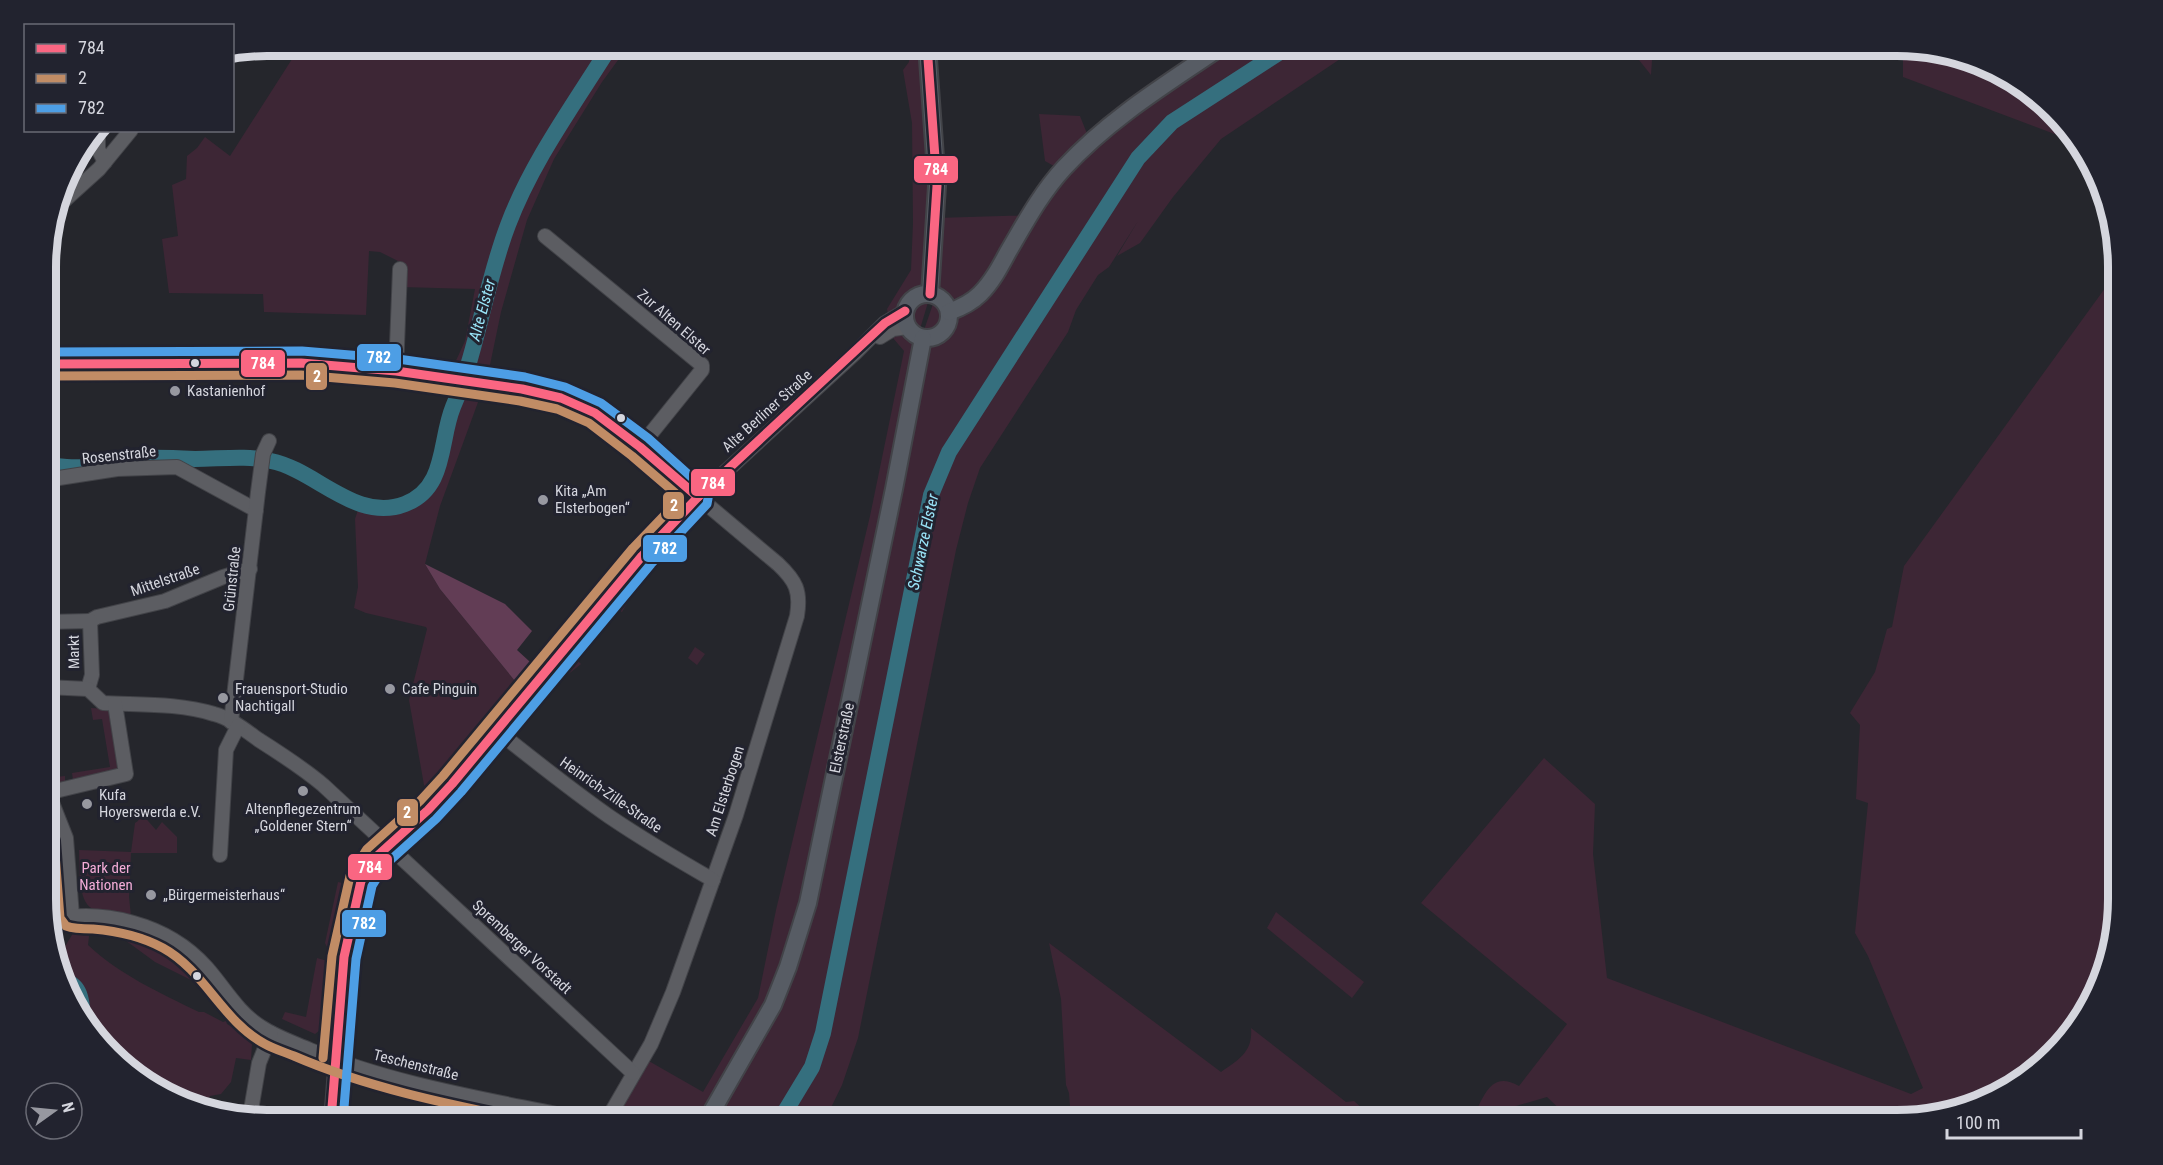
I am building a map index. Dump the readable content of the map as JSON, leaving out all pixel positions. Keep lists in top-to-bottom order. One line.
{"streets":{"main road":["Elsterstraße"],"street":["Zur Alten Elster","Alte Berliner Straße","Rosenstraße","Grünstraße","Mittelstraße","Markt","Am Elsterbogen","Heinrich-Zille-Straße","Spremberger Vorstadt","Teschenstraße"]},"crossings":[["Zur Alten Elster","Am Elsterbogen"],["Alte Berliner Straße","Elsterstraße"],["Alte Berliner Straße","Am Elsterbogen"],["Alte Berliner Straße","Heinrich-Zille-Straße"],["Alte Berliner Straße","Spremberger Vorstadt"],["Alte Berliner Straße","Teschenstraße"],["Rosenstraße","Grünstraße"],["Grünstraße","Mittelstraße"],["Grünstraße","Spremberger Vorstadt"],["Mittelstraße","Markt"],["Am Elsterbogen","Heinrich-Zille-Straße"],["Am Elsterbogen","Spremberger Vorstadt"]],"water":["Alte Elster","Schwarze Elster"],"parks":["Park der Nationen"],"places":["Kastanienhof","Kita „Am Elsterbogen“","Cafe Pinguin","Frauensport-Studio Nachtigall","Altenpflegezentrum „Goldener Stern“","Kufa Hoyerswerda e.V.","„Bürgermeisterhaus“"],"lines":["transit line 784","transit line 782","transit line 2"],"legend":["784","2","782"],"scale_bar":"100 m","north":"right"}
